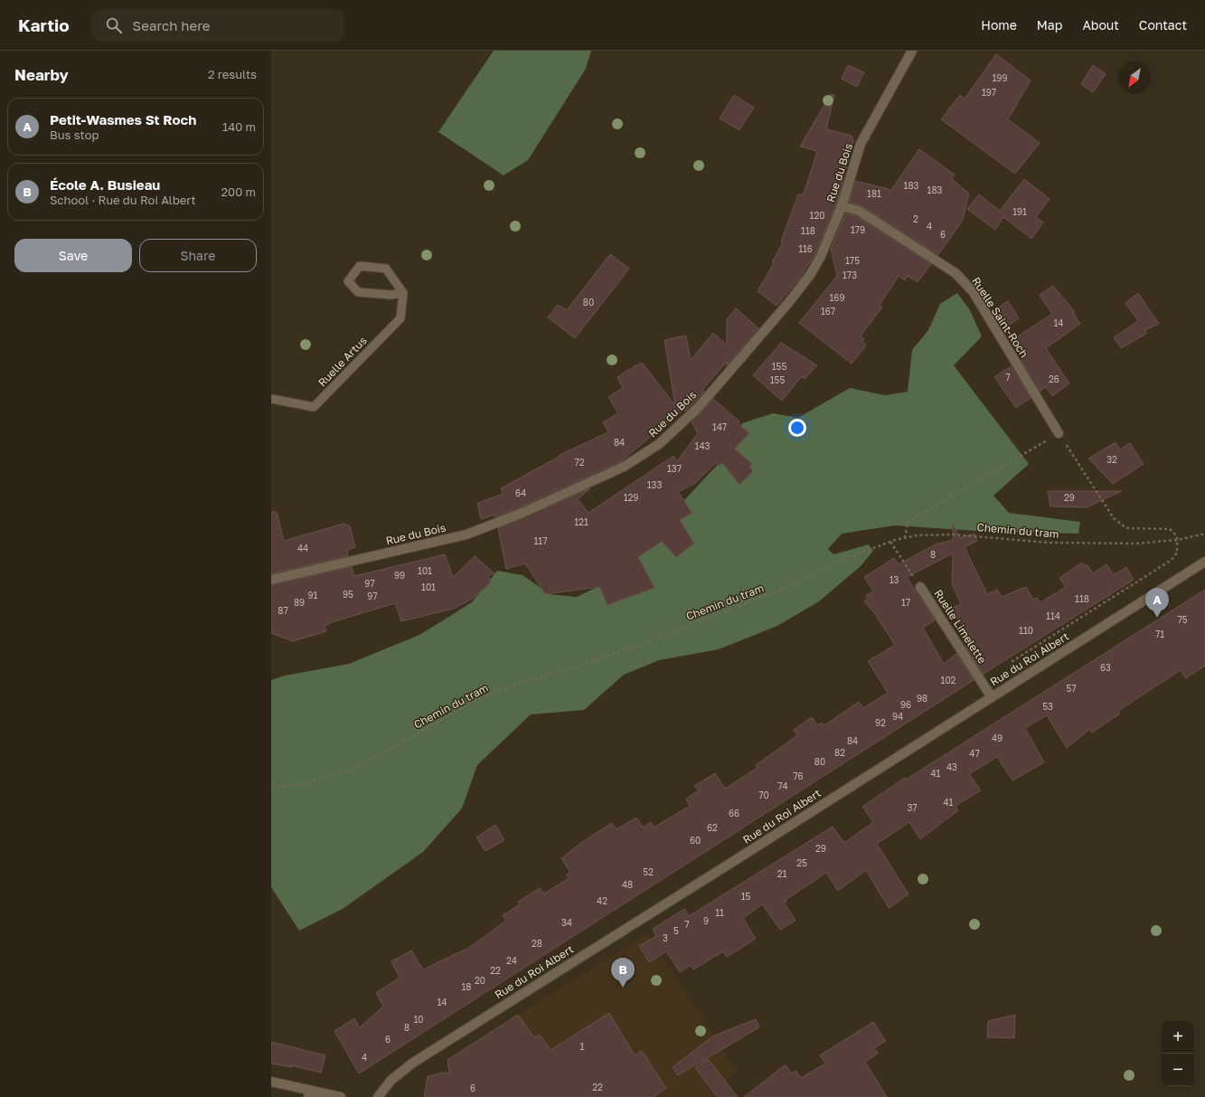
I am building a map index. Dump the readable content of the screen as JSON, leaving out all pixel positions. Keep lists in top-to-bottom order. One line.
{"streets":{"street":["Rue du Bois","Ruelle Saint-Roch","Ruelle Limelette","Rue du Roi Albert"],"lane":["Ruelle Artus"],"path":["Chemin du tram"]},"crossings":[["Rue du Bois","Ruelle Saint-Roch"],["Ruelle Limelette","Rue du Roi Albert"]],"house_numbers":["199","197","183","183","181","191","120","2","4","179","118","6","116","175","173","169","80","167","14","155","7","26","155","147","84","143","32","72","137","133","64","129","29","121","117","44","8","101","99","13","97","101","95","91","97","118","89","17","87","114","75","110","71","63","102","57","98","96","53","94","92","49","84","82","47","80","43","41","76","74","70","41","37","66","62","60","29","25","52","21","48","15","42","11","9","34","7","5","3","28","24","22","20","18","14","10","8","6","1","4","22","6"],"north":"bottom left","page":{"header":"Kartio","search":"Search here","nav":["Home","Map","About","Contact"],"heading":["Nearby","2 results"],"list":[{"mark":"A","name":"Petit-Wasmes St Roch","note":"Bus stop","value":"140 m"},{"mark":"B","name":"École A. Busieau","note":"School · Rue du Roi Albert","value":"200 m"}],"buttons":["Save","Share"],"pins":["A","B"],"map_buttons":["+","−"]}}
